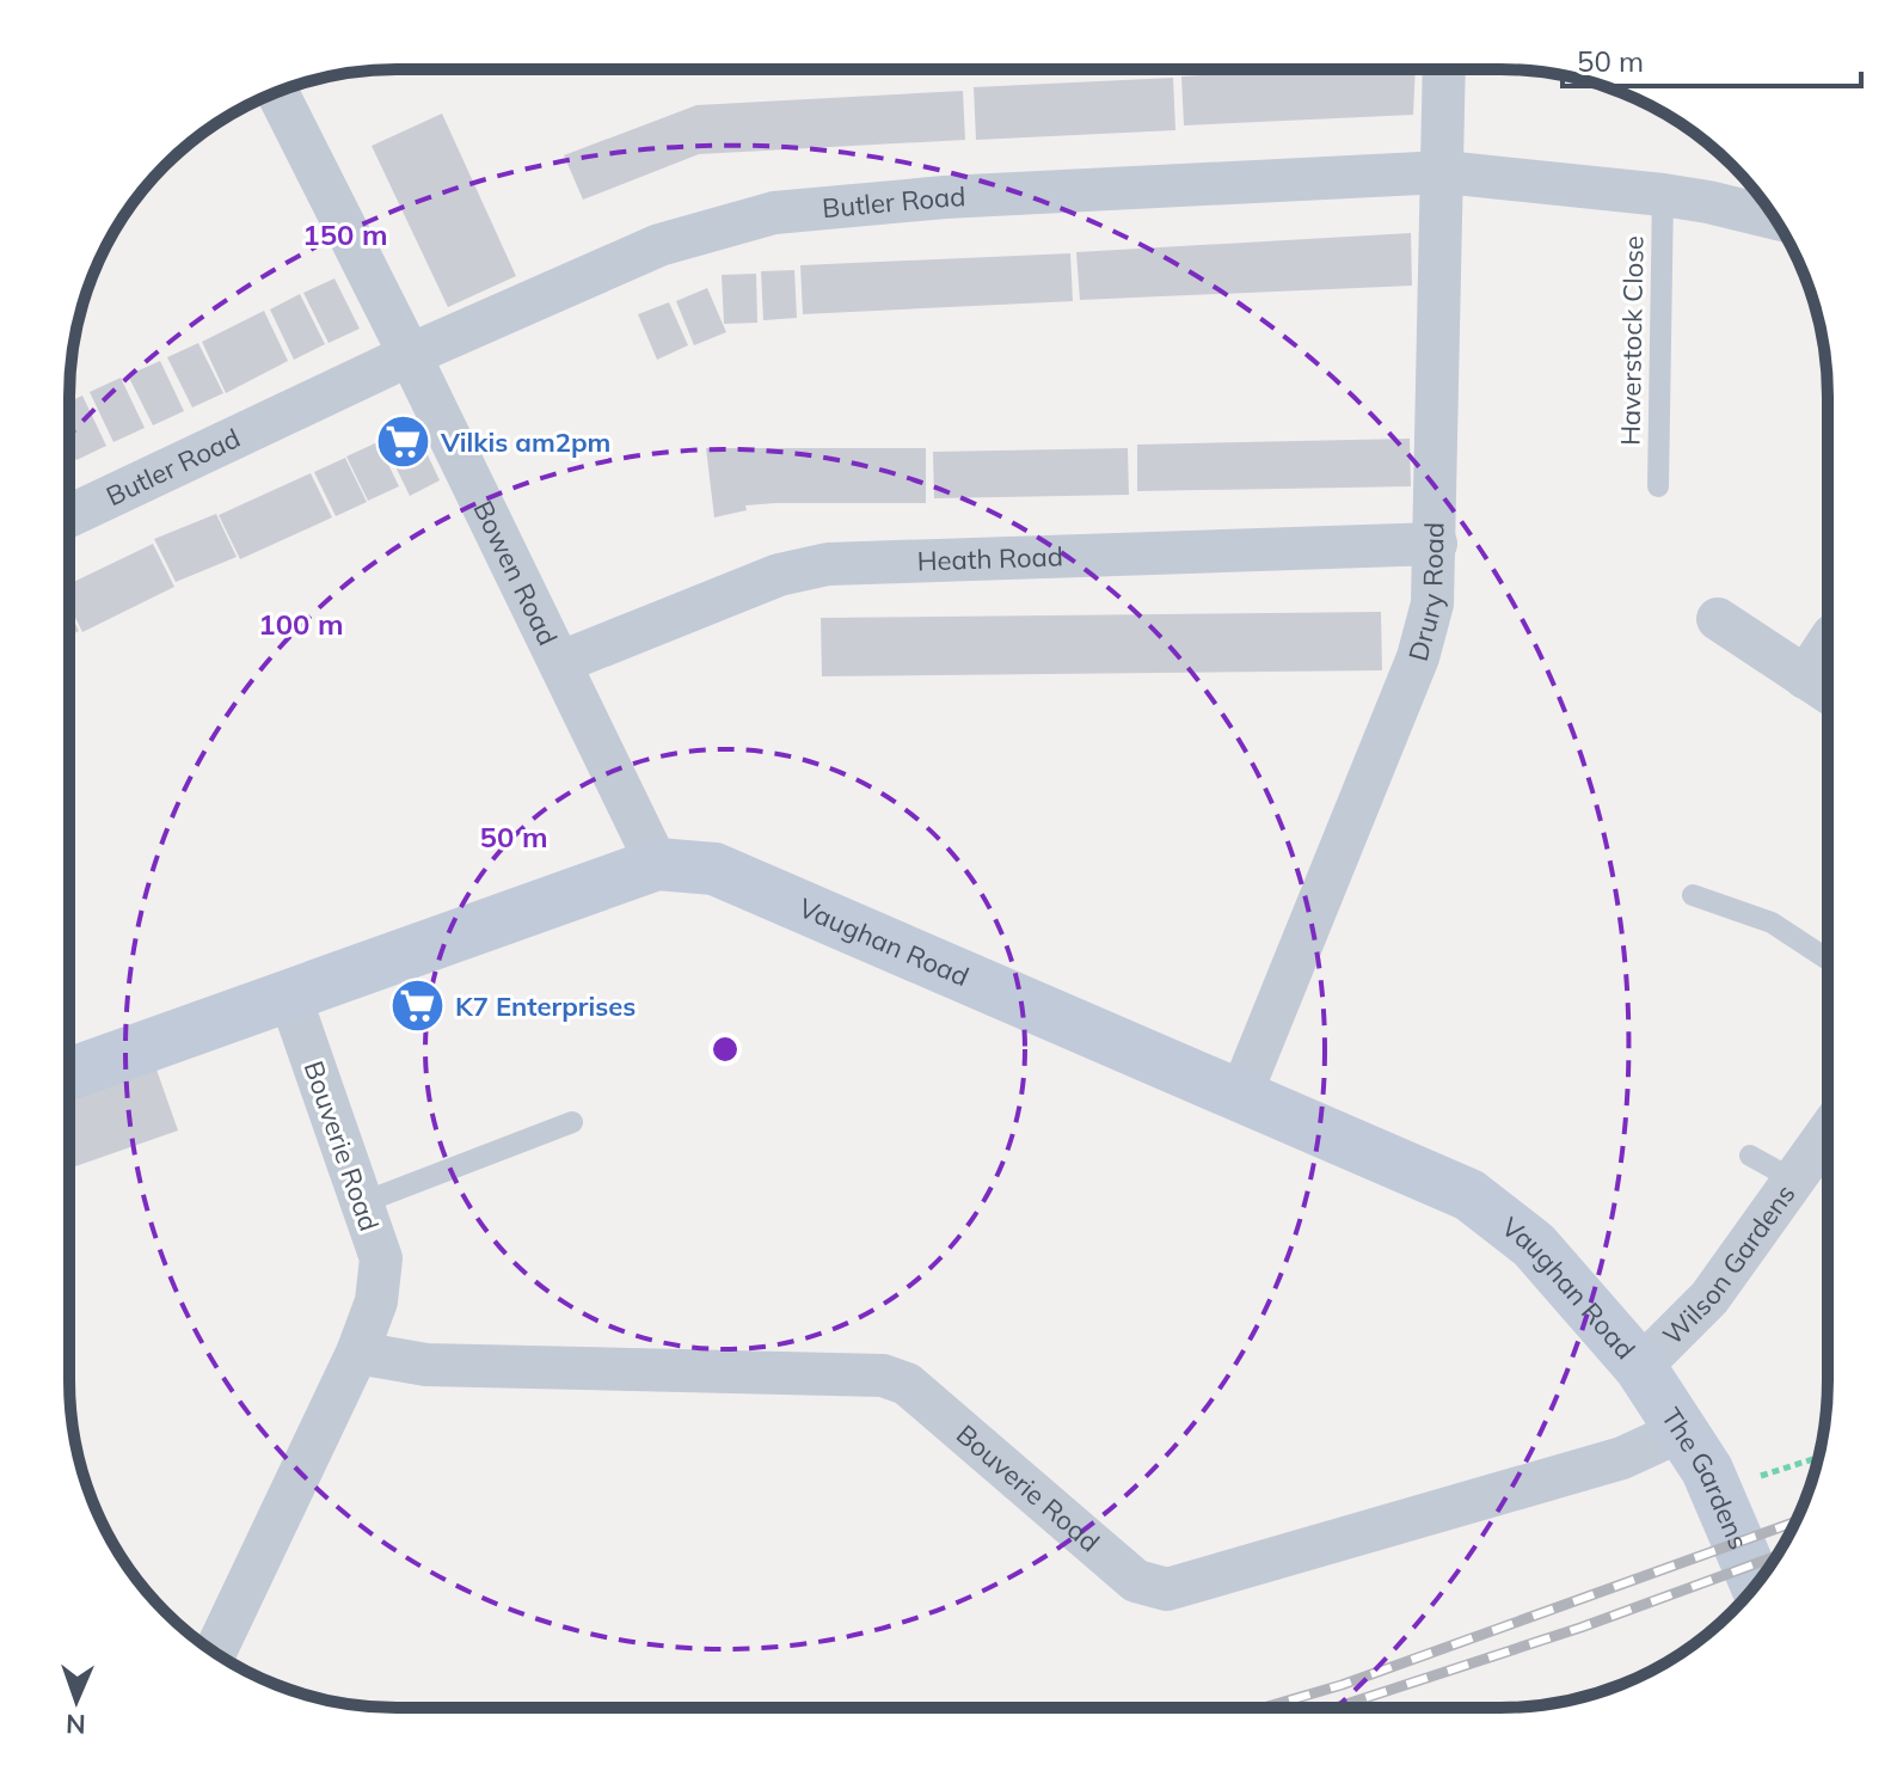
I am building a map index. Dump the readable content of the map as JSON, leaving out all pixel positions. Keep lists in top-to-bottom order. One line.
{"streets":{"street":["Butler Road","Heath Road","Bowen Road","Drury Road","Vaughan Road","Bouverie Road","Wilson Gardens","The Gardens"],"lane":["Haverstock Close"]},"crossings":[["Butler Road","Haverstock Close"],["Butler Road","Bowen Road"],["Butler Road","Drury Road"],["Heath Road","Bowen Road"],["Heath Road","Drury Road"],["Bowen Road","Vaughan Road"],["Drury Road","Vaughan Road"],["Vaughan Road","Bouverie Road"],["Vaughan Road","Wilson Gardens"],["Vaughan Road","The Gardens"],["Bouverie Road","The Gardens"],["Wilson Gardens","The Gardens"]],"places":{"supermarket":["Vilkis am2pm","K7 Enterprises"]},"scale_bar":"50 m","north":"bottom","rings":["150 m","100 m","50 m"]}
